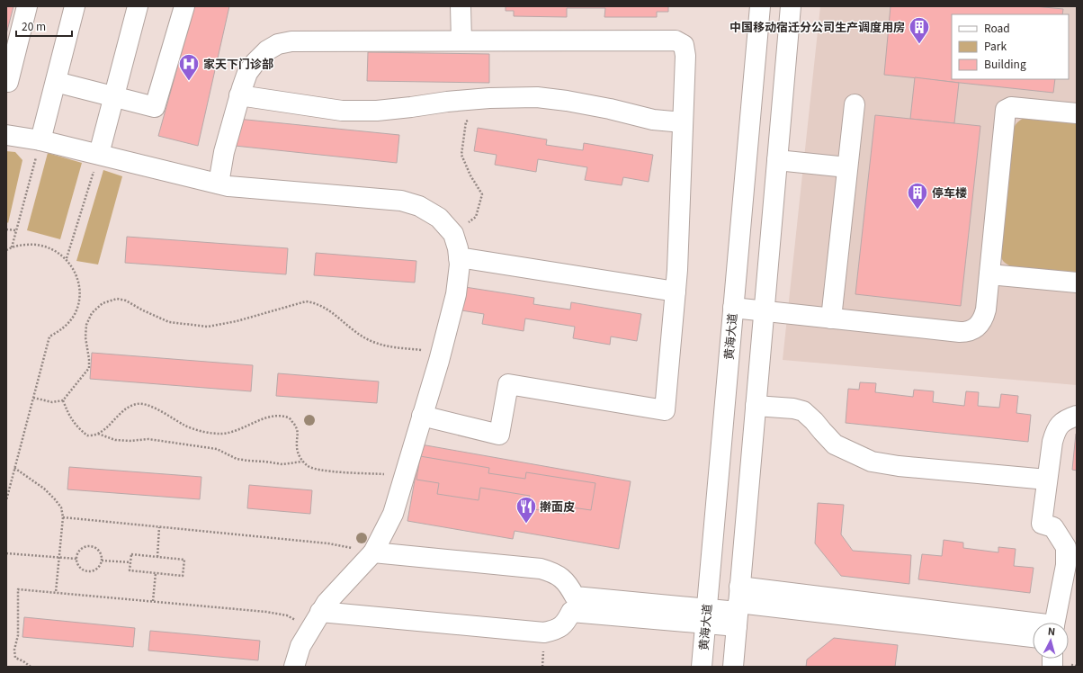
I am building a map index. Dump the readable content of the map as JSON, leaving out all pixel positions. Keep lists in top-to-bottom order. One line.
{"streets":{"street":["黄海大道"]},"places":{"building":["中国移动宿迁分公司生产调度用房","停车楼"],"hospital":["家天下门诊部"],"restaurant":["擀面皮"]},"legend":["Road","Park","Building"],"scale_bar":"20 m","north":"top"}
